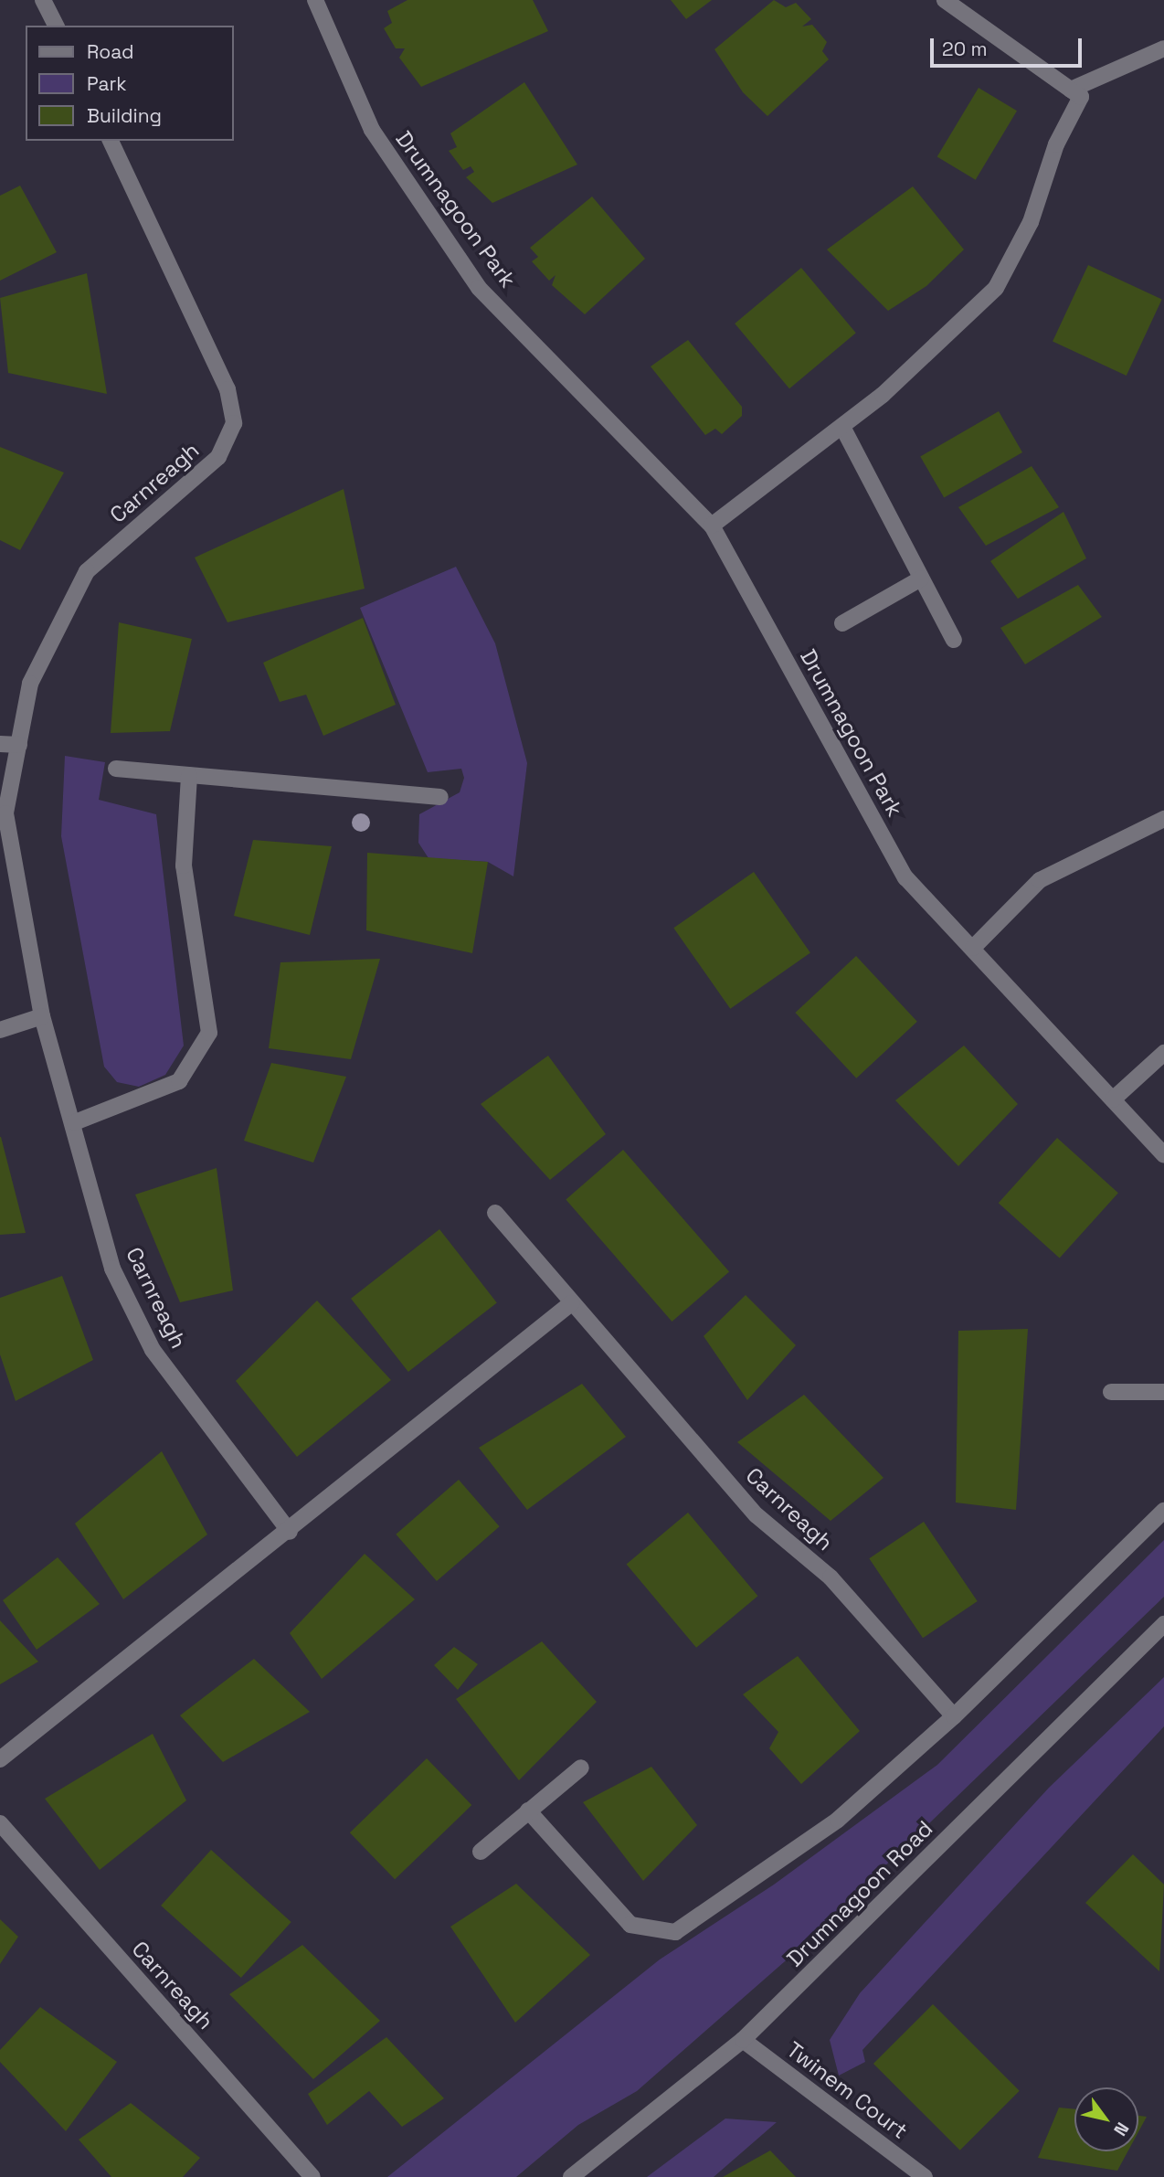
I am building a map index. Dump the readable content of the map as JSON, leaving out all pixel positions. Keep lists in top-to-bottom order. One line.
{"streets":{"street":["Drumnagoon Park","Carnreagh","Drumnagoon Road","Twinem Court"]},"crossings":[["Drumnagoon Road","Twinem Court"]],"legend":["Road","Park","Building"],"scale_bar":"20 m","north":"bottom right"}
